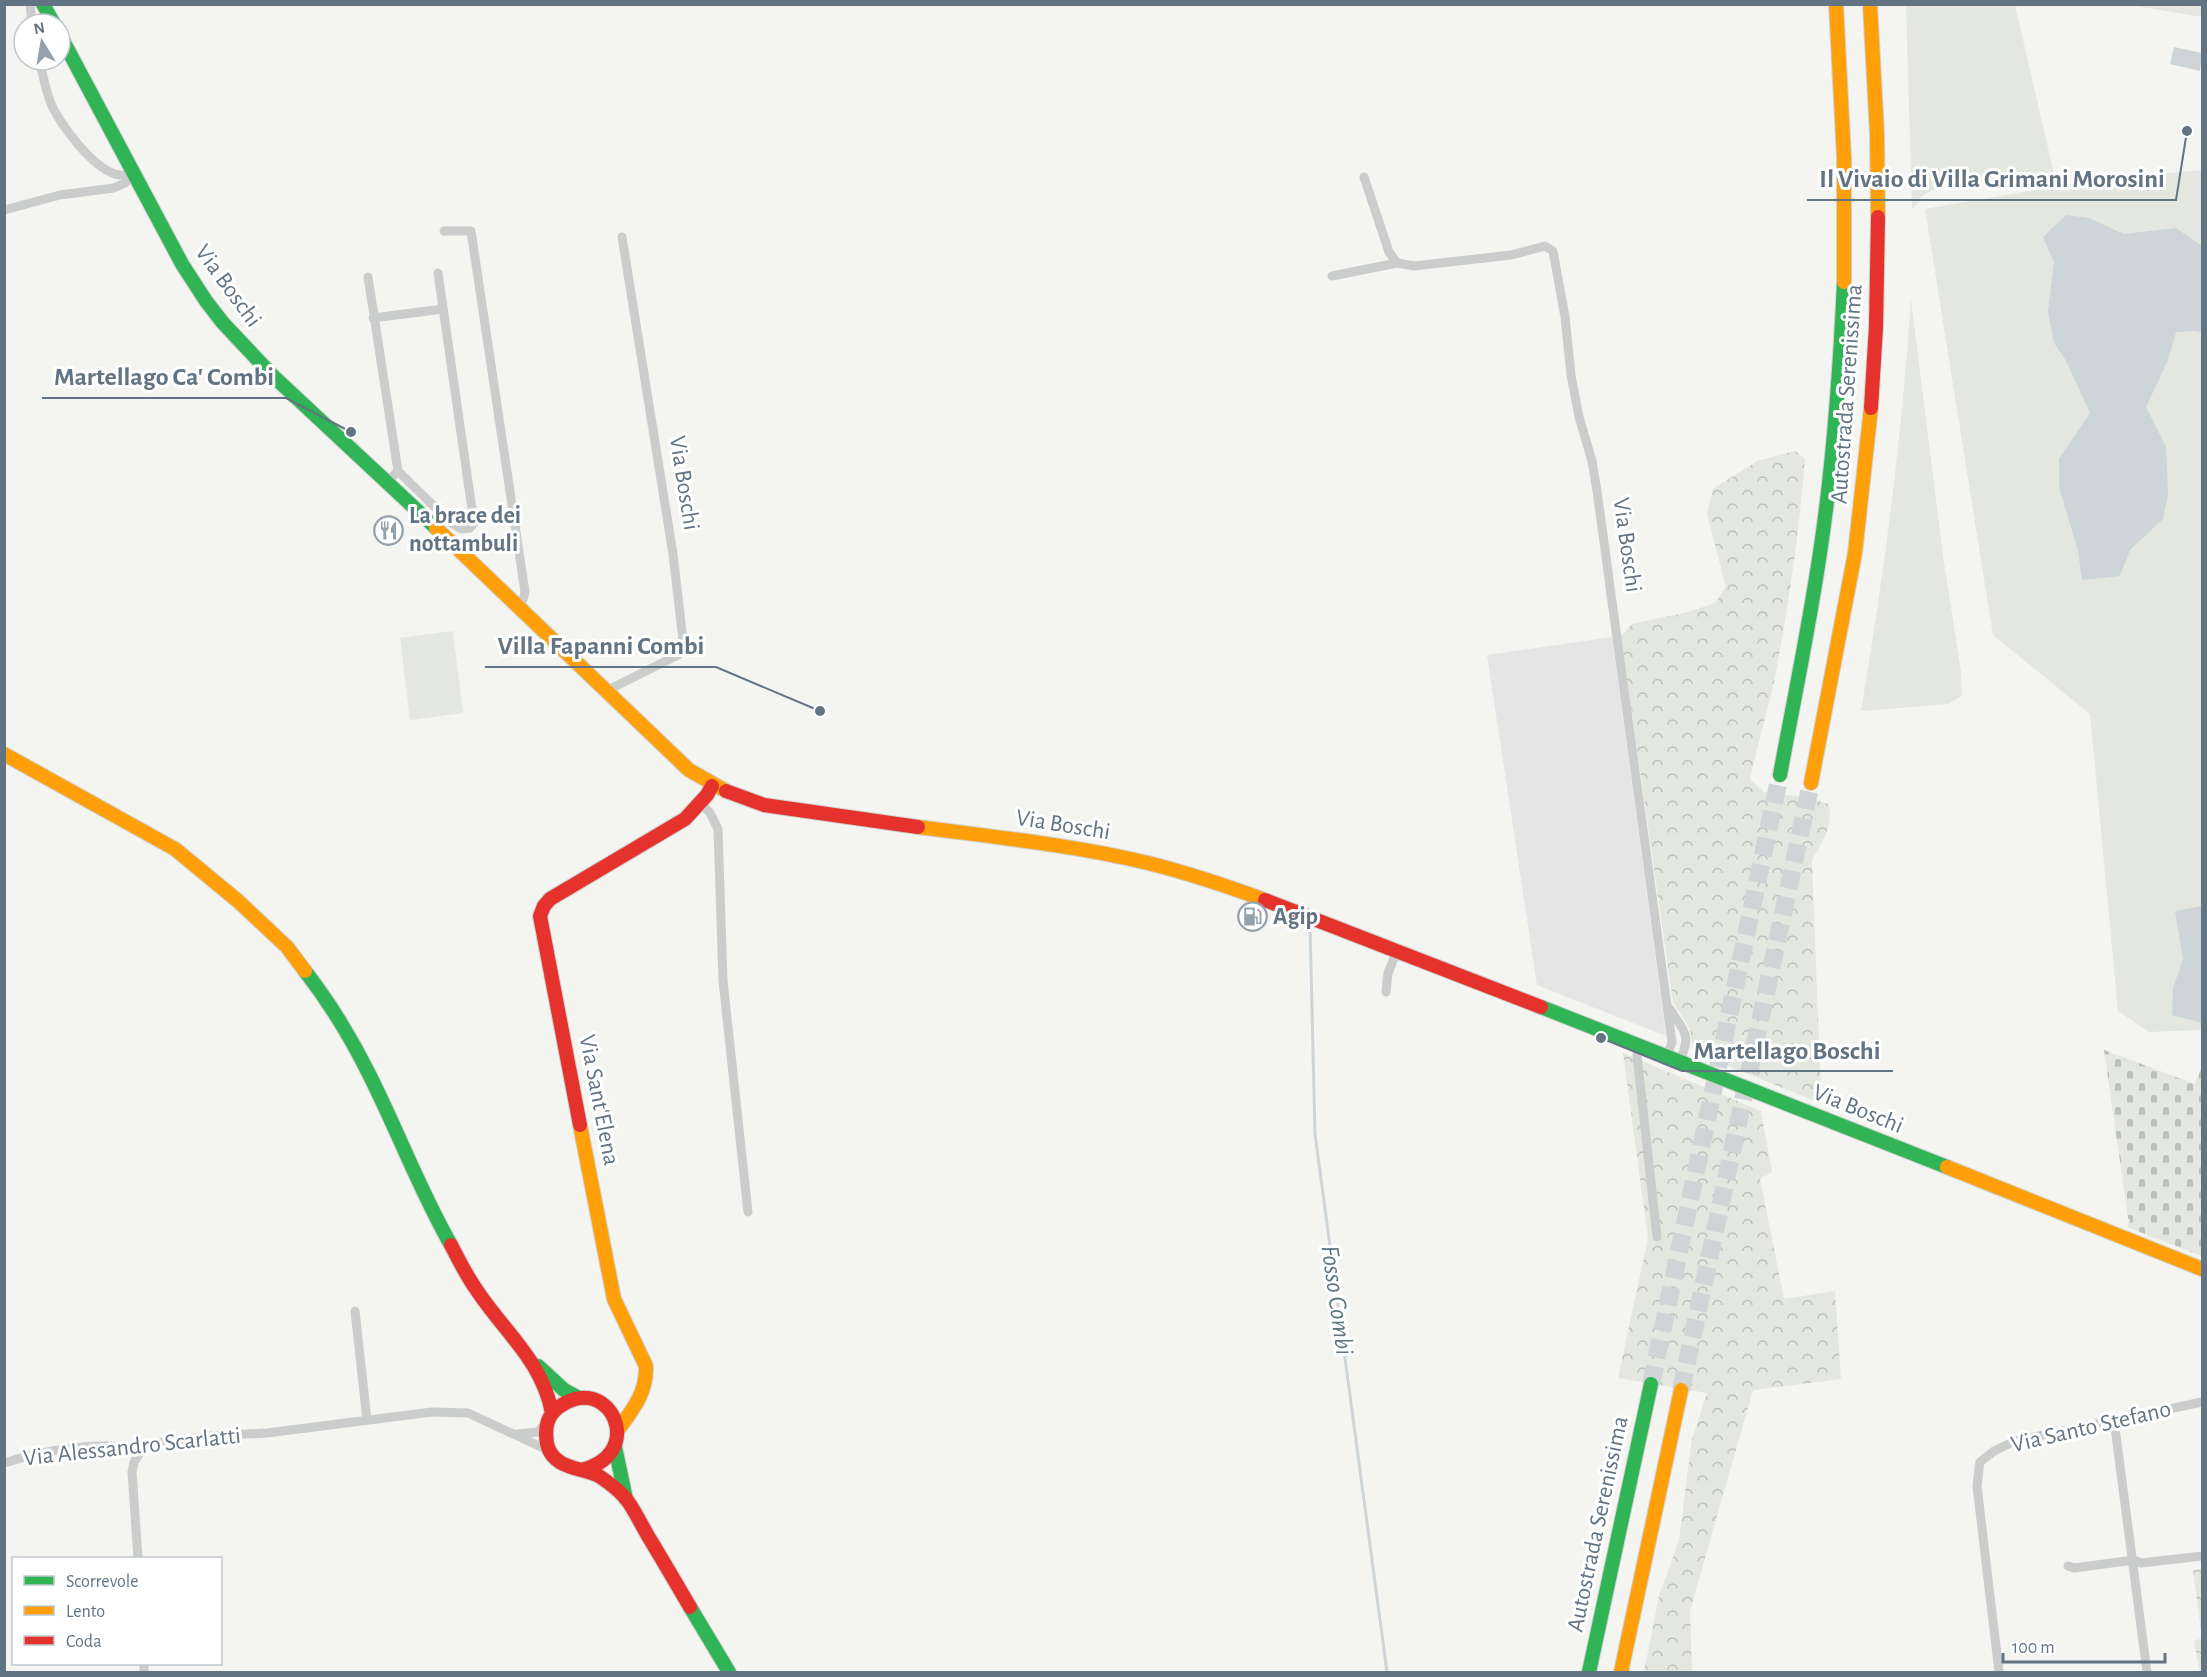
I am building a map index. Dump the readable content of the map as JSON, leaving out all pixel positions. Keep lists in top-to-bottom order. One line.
{"streets":{"main road":["Via Boschi","Autostrada Serenissima","Via Sant'Elena"],"street":["Via Santo Stefano","Via Alessandro Scarlatti"]},"water":["Fosso Combi"],"places":{"other":["Il Vivaio di Villa Grimani Morosini","Martellago Ca' Combi","Villa Fapanni Combi","Martellago Boschi"],"restaurant":["La brace dei nottambuli"],"fuel station":["Agip"]},"legend":["Scorrevole","Lento","Coda"],"scale_bar":"100 m","north":"top"}
